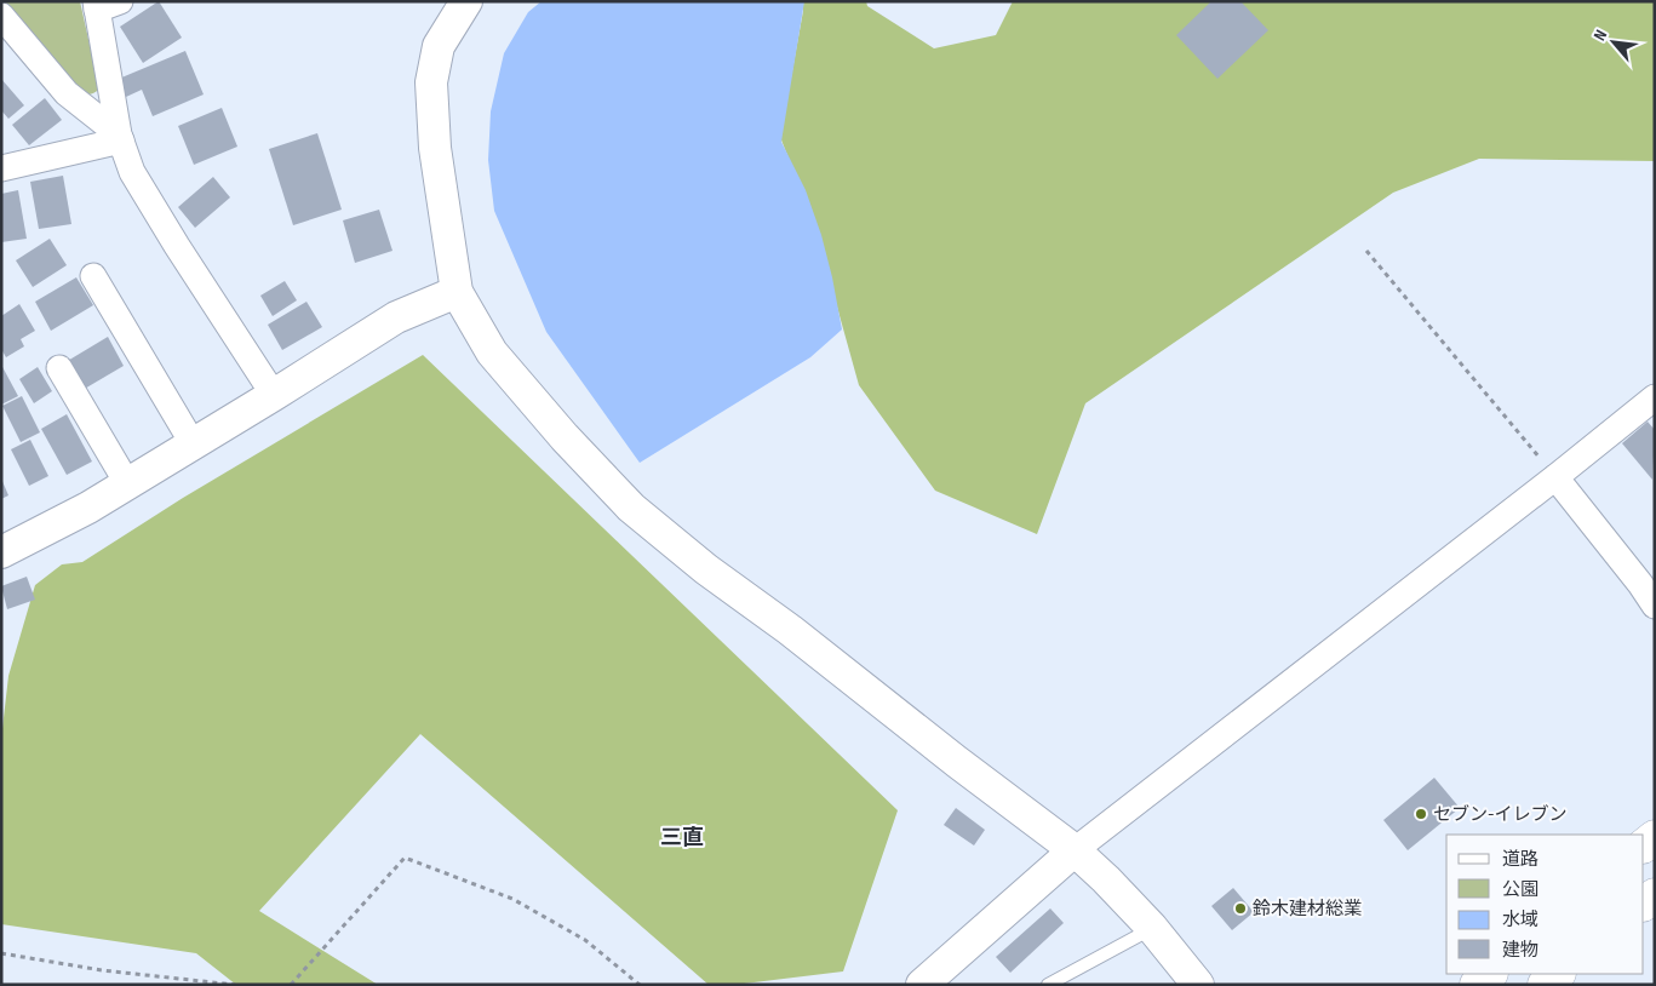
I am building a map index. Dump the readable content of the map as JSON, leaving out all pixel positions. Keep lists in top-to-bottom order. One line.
{"districts":["三直"],"places":["セブン-イレブン","鈴木建材総業"],"legend":["道路","公園","水域","建物"],"north":"top left"}
